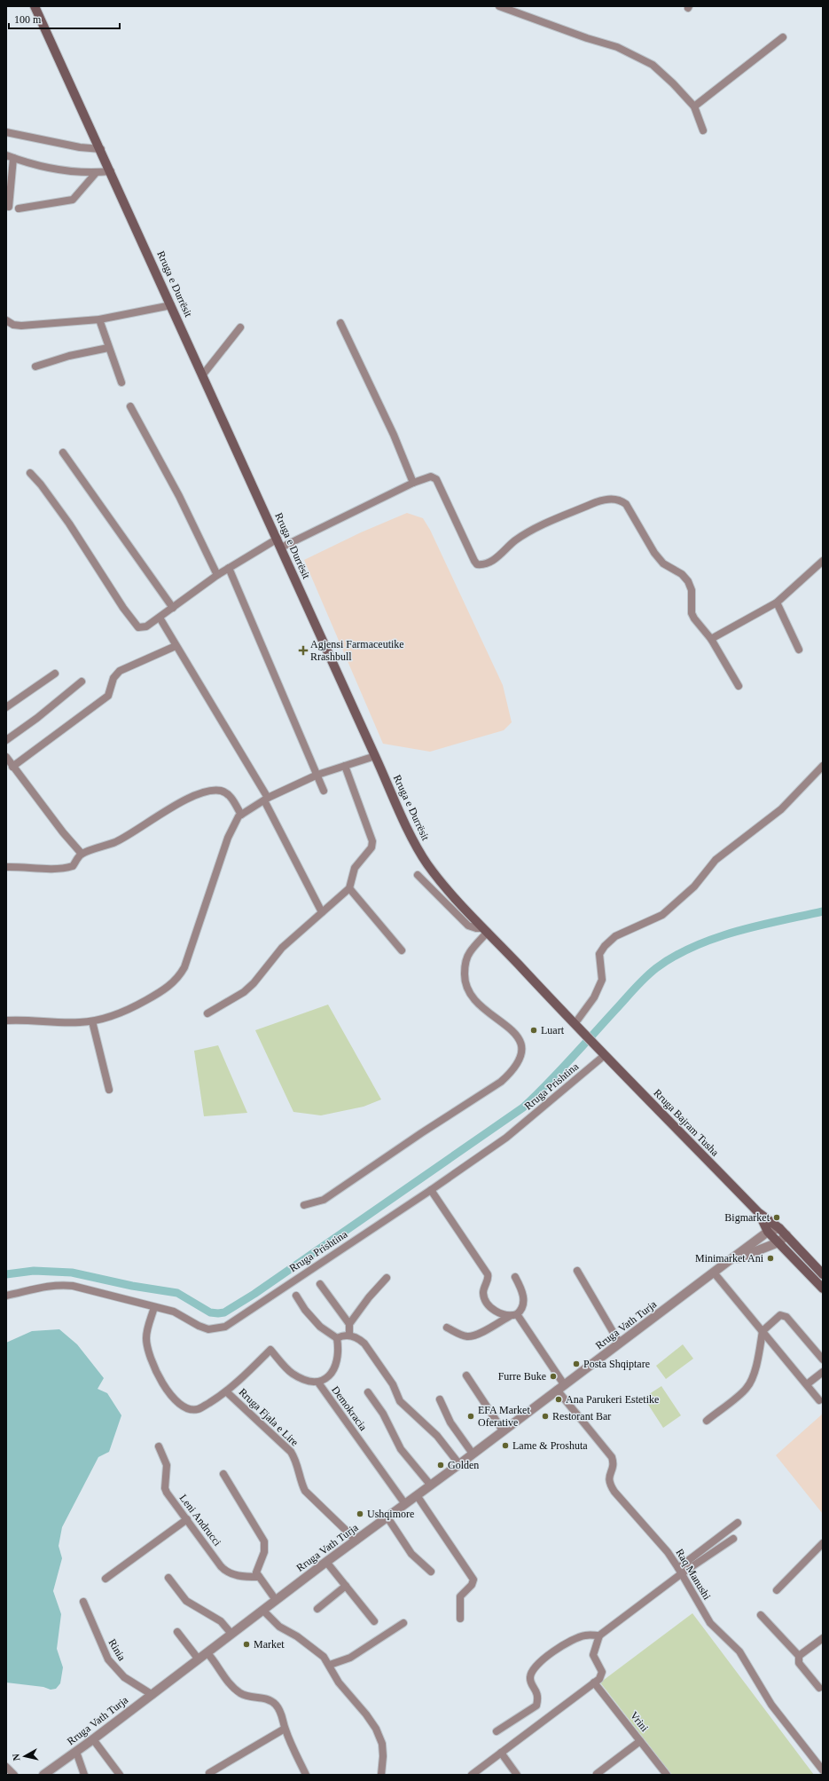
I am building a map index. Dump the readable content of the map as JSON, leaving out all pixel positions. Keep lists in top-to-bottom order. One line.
{"streets":{"main road":["Rruga e Durrësit","Rruga Bajram Tusha"],"street":["Rruga Prishtina","Rruga Vath Turja","Demokracia","Rruga Fjala e Lire","Leni Andrucci","Raq Manushi","Rinia","Vrini"]},"crossings":[["Rruga e Durrësit","Rruga Prishtina"],["Rruga e Durrësit","Rruga Bajram Tusha"],["Rruga Prishtina","Rruga Bajram Tusha"],["Rruga Bajram Tusha","Rruga Vath Turja"],["Rruga Vath Turja","Demokracia"],["Rruga Vath Turja","Rruga Fjala e Lire"],["Rruga Vath Turja","Raq Manushi"],["Rruga Vath Turja","Rinia"]],"places":{"health":["Agjensi Farmaceutike Rrashbull"],"other":["Luart","Bigmarket","Minimarket Ani","Posta Shqiptare","Furre Buke","Ana Parukeri Estetike","EFA Market Oferative","Restorant Bar","Lame & Proshuta","Golden","Ushqimore","Market"]},"scale_bar":"100 m","north":"left"}
